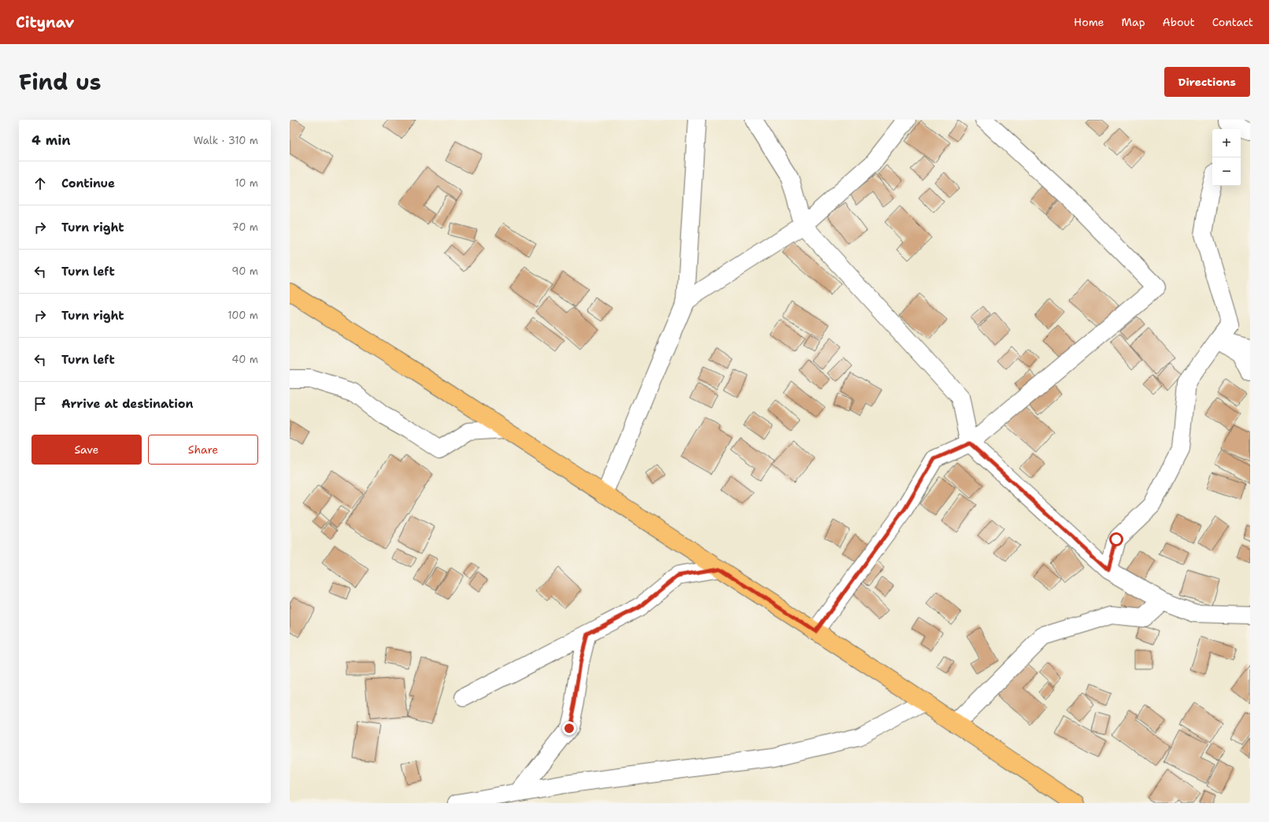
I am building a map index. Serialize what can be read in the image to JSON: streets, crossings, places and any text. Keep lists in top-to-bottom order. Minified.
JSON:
{"page":{"header":"Citynav","nav":["Home","Map","About","Contact"],"title":"Find us","buttons":["Directions",["Save","Share"]],"heading":["4 min","Walk · 310 m"],"map_buttons":["+","−"],"list":[["Continue","10 m"],["Turn right","70 m"],["Turn left","90 m"],["Turn right","100 m"],["Turn left","40 m"],"Arrive at destination"]}}
